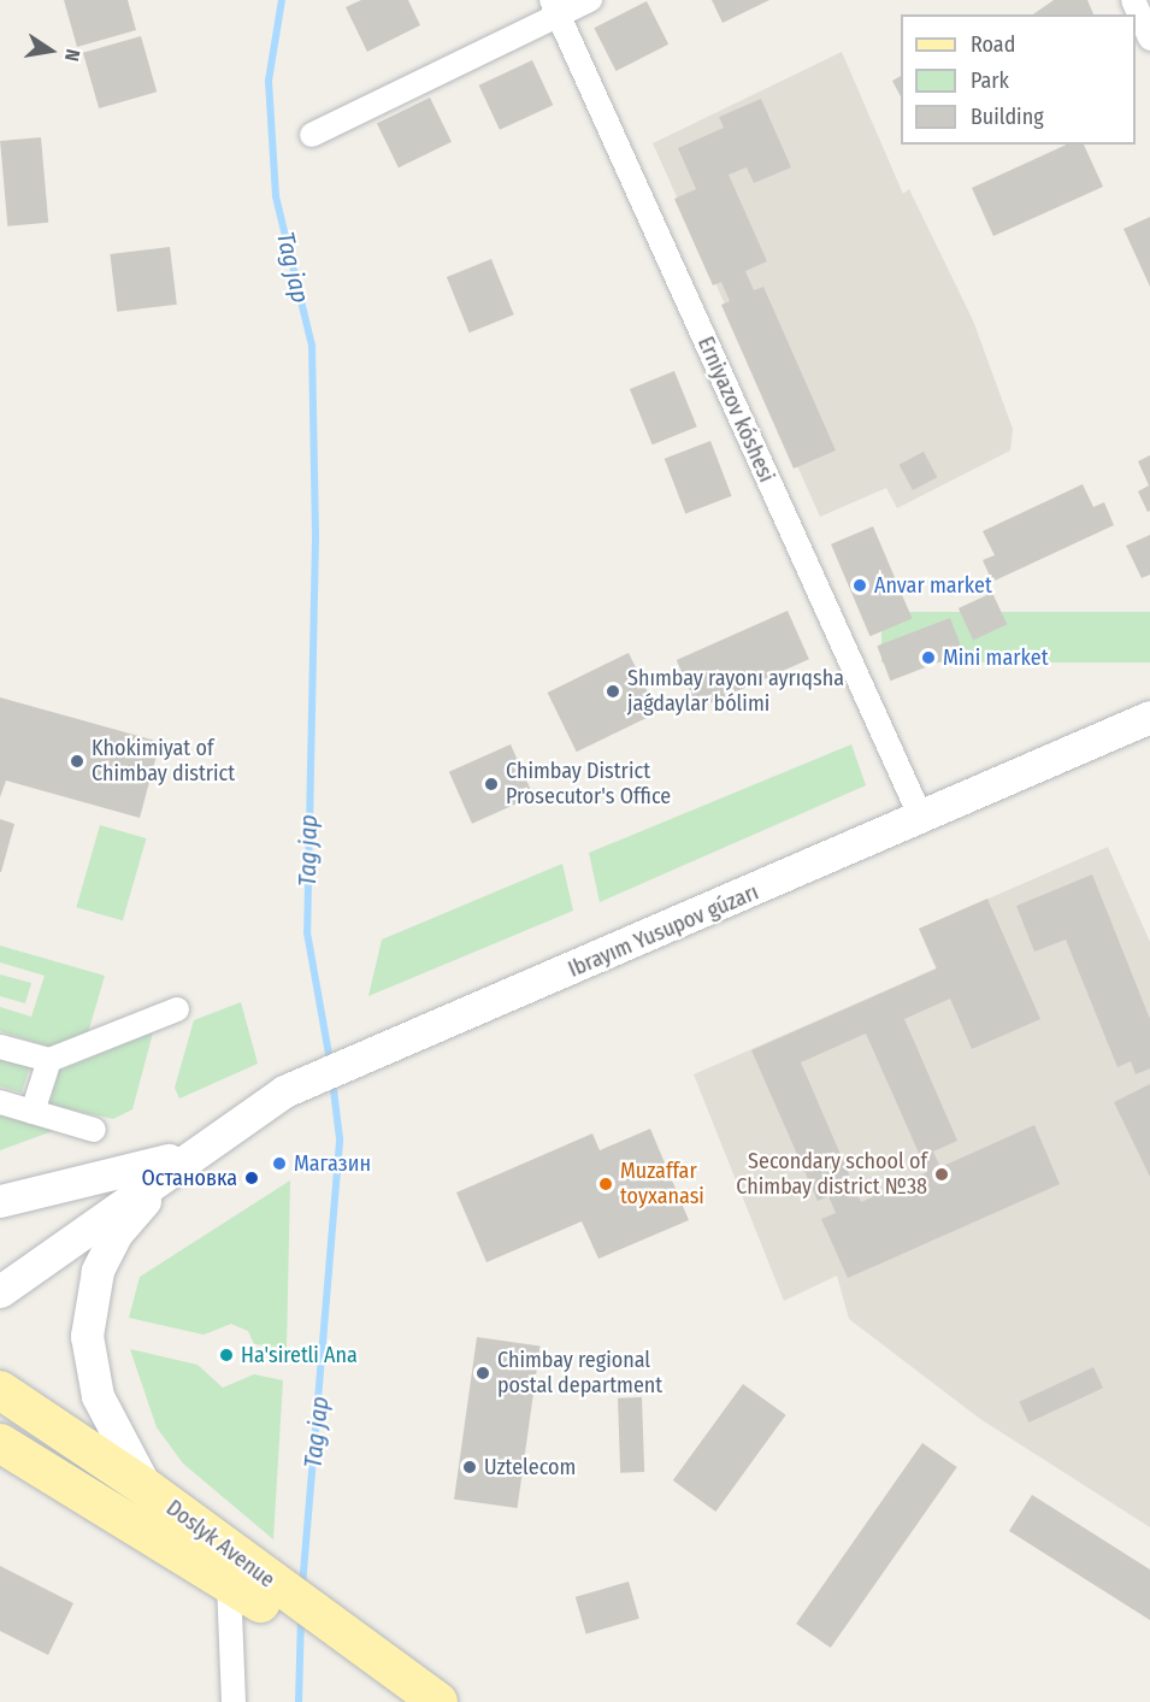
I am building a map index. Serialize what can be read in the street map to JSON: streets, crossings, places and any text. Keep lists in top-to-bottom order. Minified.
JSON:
{"streets":{"main road":["Ibrayım Yusupov gúzarı","Doslyk Avenue"],"street":["Erniyazov kóshesi"]},"crossings":[["Erniyazov kóshesi","Ibrayım Yusupov gúzarı"]],"water":["Tag jap"],"places":["Anvar market","Mini market","Shımbay rayonı ayrıqsha jaǵdaylar bólimi","Khokimiyat of Chimbay district","Chimbay District Prosecutor's Office","Магазин","Secondary school of Chimbay district №38","Остановка","Muzaffar toyxanasi","Ha'siretli Ana","Chimbay regional postal department","Uztelecom"],"legend":["Road","Park","Building"],"north":"right"}
